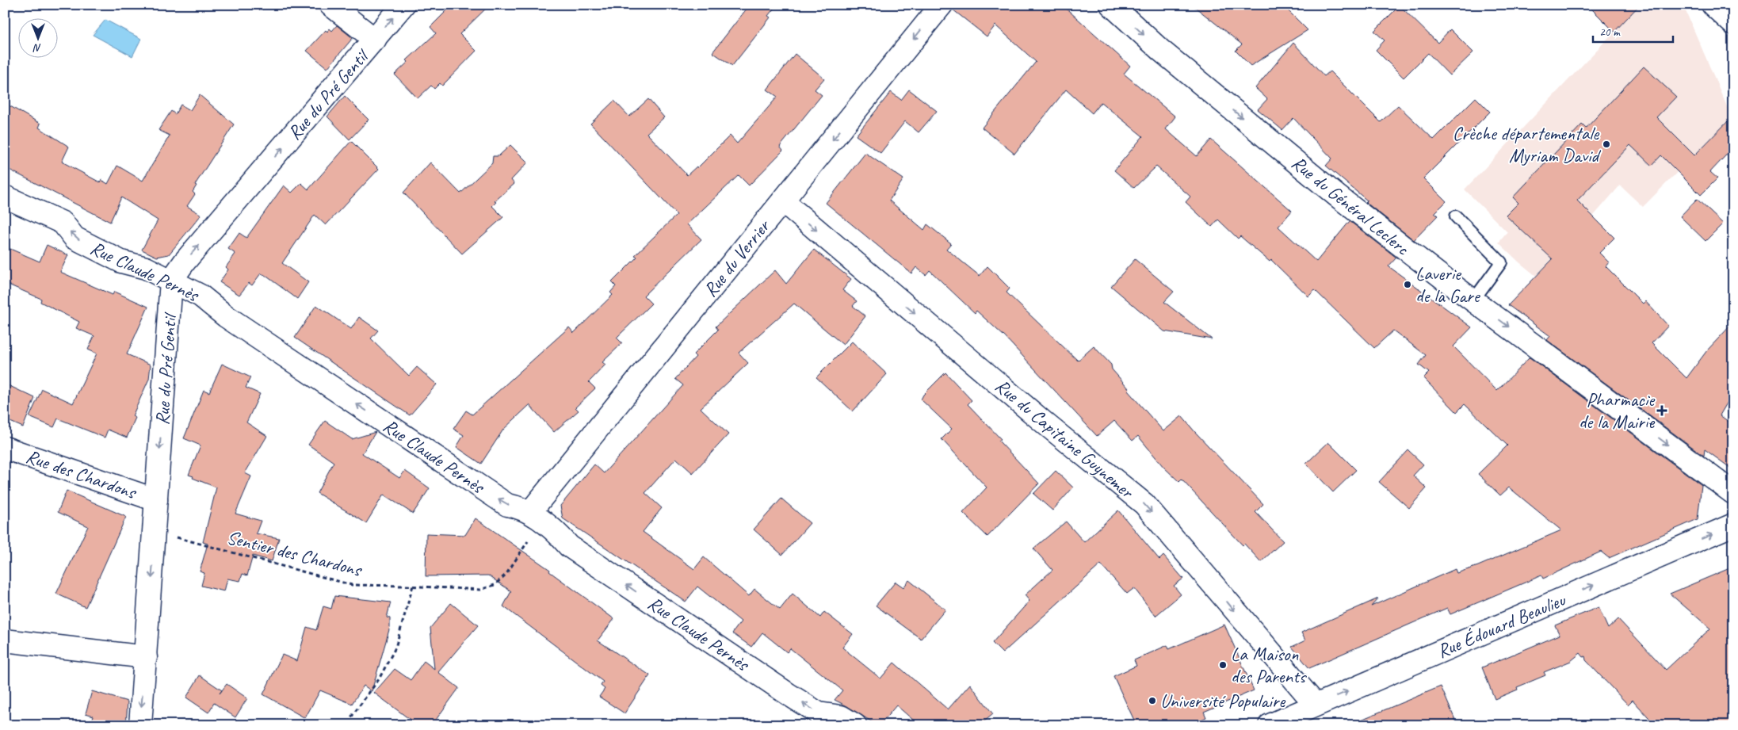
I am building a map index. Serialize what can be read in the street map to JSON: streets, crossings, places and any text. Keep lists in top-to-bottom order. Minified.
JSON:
{"streets":{"street":["Rue du Pré Gentil","Rue du Général Leclerc","Rue du Verrier","Rue Claude Pernès","Rue du Capitaine Guynemer","Rue des Chardons","Rue Édouard Beaulieu"],"path":["Sentier des Chardons"]},"crossings":[["Rue du Pré Gentil","Rue Claude Pernès"],["Rue du Pré Gentil","Rue des Chardons"],["Rue du Verrier","Rue Claude Pernès"],["Rue du Verrier","Rue du Capitaine Guynemer"],["Rue du Capitaine Guynemer","Rue Édouard Beaulieu"]],"one_way":["Rue du Général Leclerc","Rue du Verrier","Rue Claude Pernès","Rue du Capitaine Guynemer","Rue Édouard Beaulieu"],"places":{"other":["Crèche départementale Myriam David","Laverie de la Gare","La Maison des Parents","Université Populaire"],"health":["Pharmacie de la Mairie"]},"scale_bar":"20 m","north":"bottom"}
